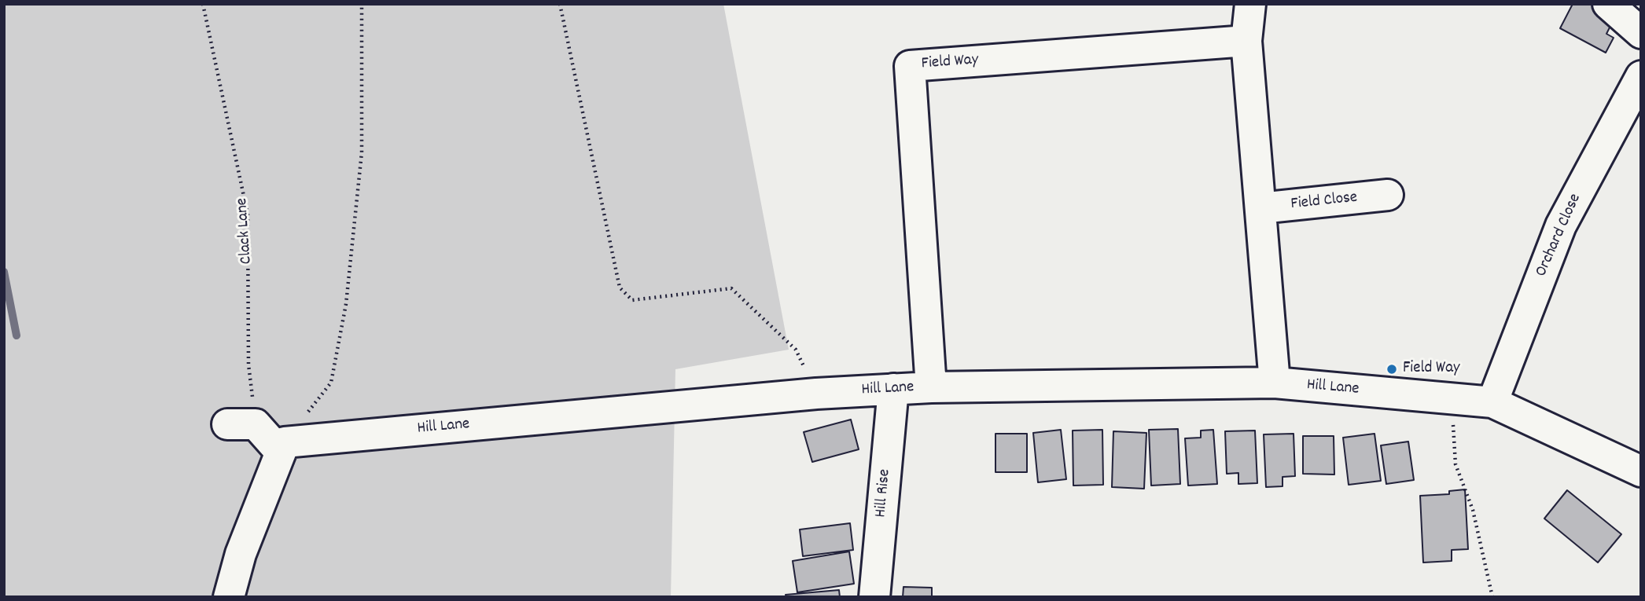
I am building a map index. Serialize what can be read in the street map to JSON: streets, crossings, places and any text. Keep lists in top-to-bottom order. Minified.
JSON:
{"streets":{"street":["Field Way","Field Close","Orchard Close","Hill Lane","Hill Rise"],"path":["Clack Lane"]},"crossings":[["Field Way","Hill Lane"],["Orchard Close","Hill Lane"],["Hill Lane","Hill Rise"]],"places":["Field Way"]}
